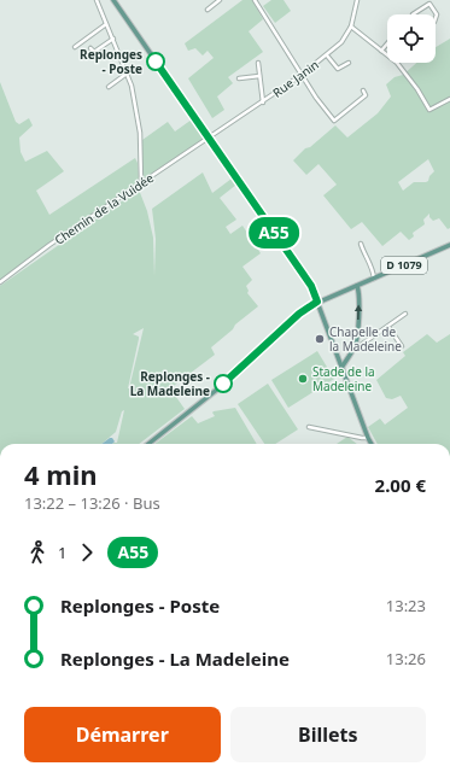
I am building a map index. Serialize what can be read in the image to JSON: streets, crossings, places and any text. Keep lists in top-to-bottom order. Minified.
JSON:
{"streets":{"main road":["D 1079"],"street":["Rue Janin","Chemin de la Vuidée"]},"crossings":[["Rue Janin","Chemin de la Vuidée"]],"places":["Replonges - Poste","Chapelle de la Madeleine","Stade de la Madeleine","Replonges - La Madeleine"],"lines":["bus line A55"],"page":{"on_map":"A55","heading":["4 min","13:22 – 13:26 · Bus","2.00 €"],"legs":["1","A55"],"list":[{"name":"Replonges - Poste","value":"13:23"},{"name":"Replonges - La Madeleine","value":"13:26"}],"buttons":["Démarrer","Billets"]}}
